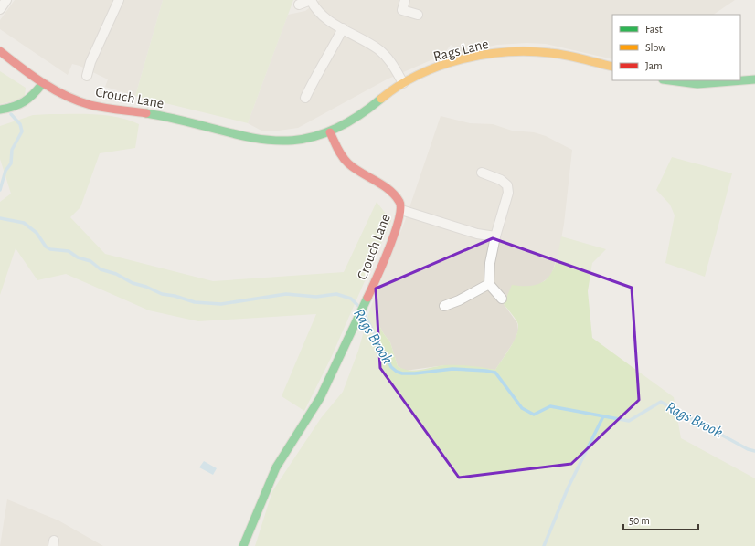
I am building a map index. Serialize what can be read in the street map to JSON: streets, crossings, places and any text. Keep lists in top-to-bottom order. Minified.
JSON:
{"streets":{"street":["Rags Lane","Crouch Lane"]},"crossings":[["Rags Lane","Crouch Lane"]],"water":["Rags Brook"],"legend":["Fast","Slow","Jam"],"scale_bar":"50 m"}
